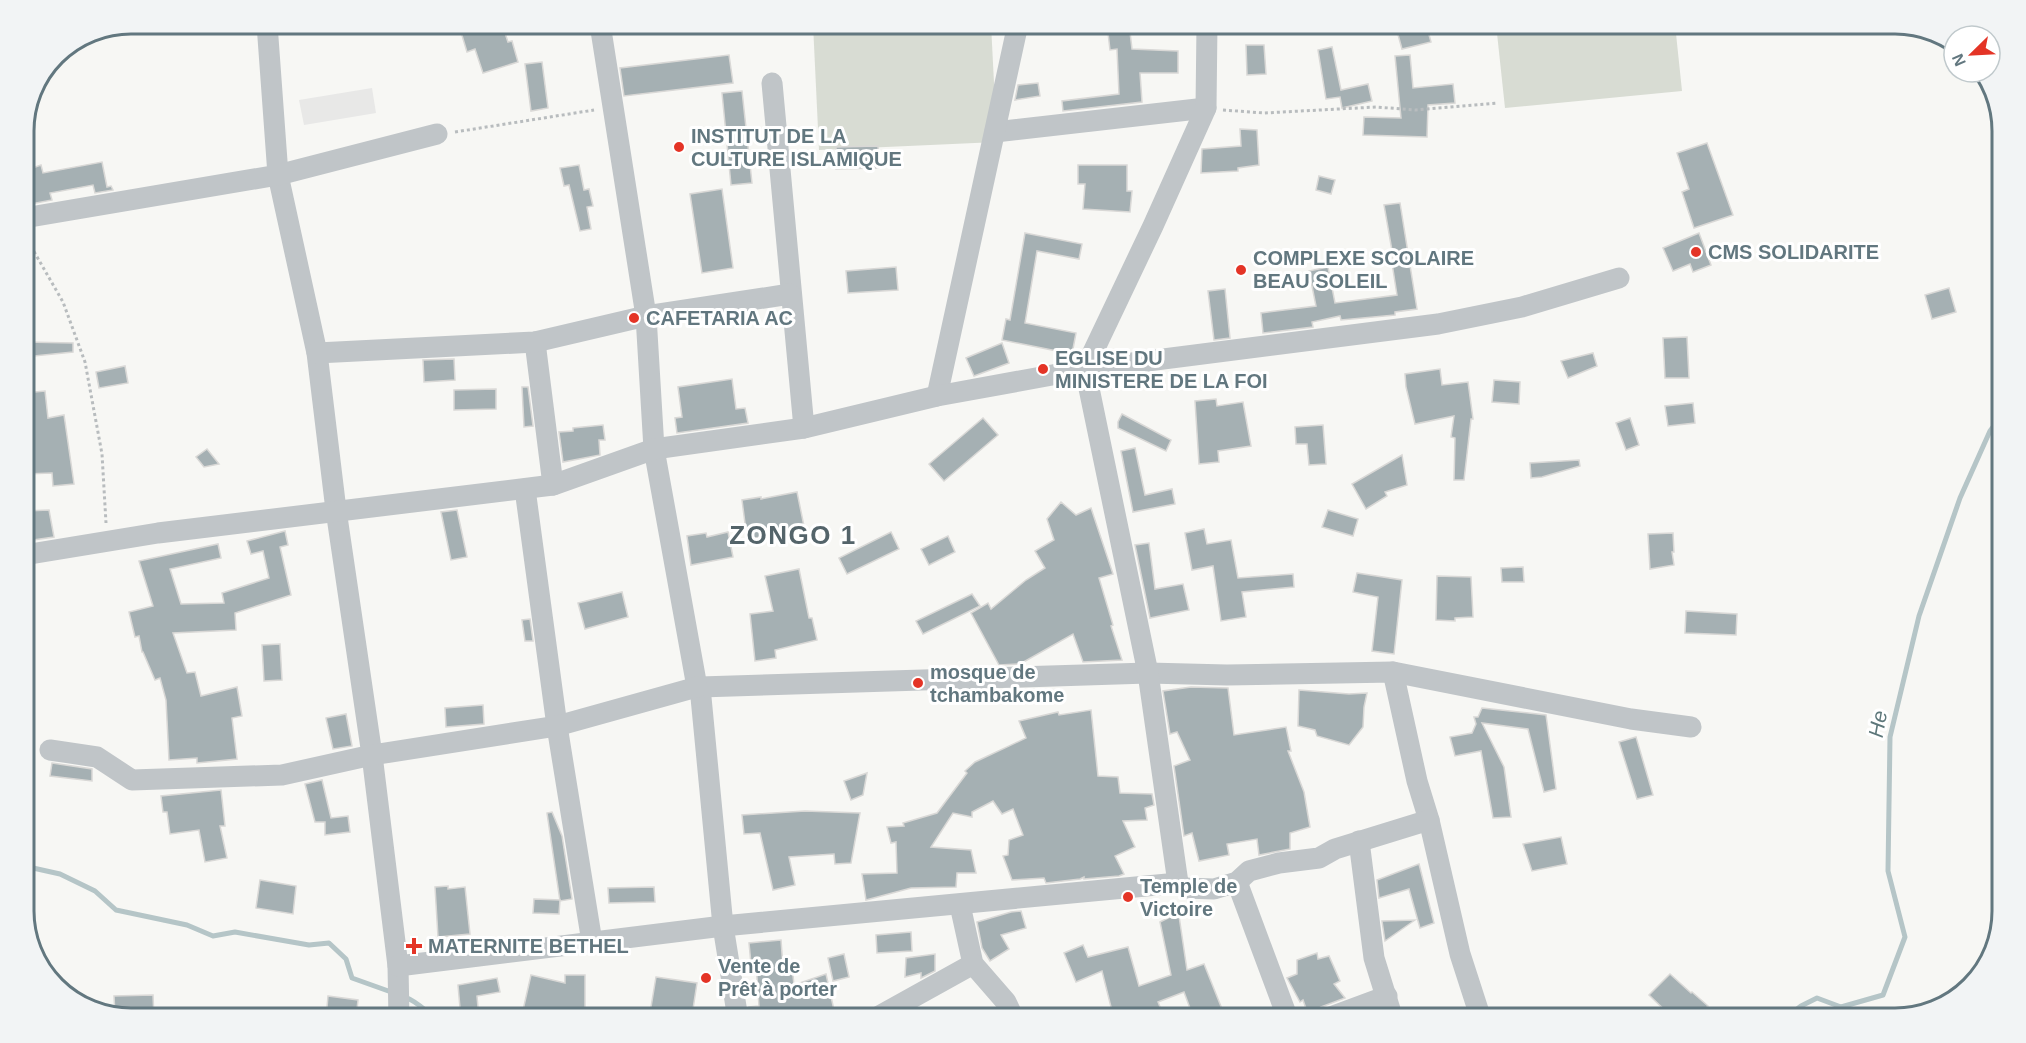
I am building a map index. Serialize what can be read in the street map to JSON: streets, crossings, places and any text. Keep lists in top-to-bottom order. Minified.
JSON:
{"districts":["ZONGO 1"],"water":["He"],"places":{"other":["INSTITUT DE LA CULTURE ISLAMIQUE","CMS SOLIDARITE","COMPLEXE SCOLAIRE BEAU SOLEIL","CAFETARIA AC","EGLISE DU MINISTERE DE LA FOI","mosque de tchambakome","Temple de Victoire","Vente de Prêt à porter"],"health":["MATERNITE BETHEL"]},"north":"bottom left"}
